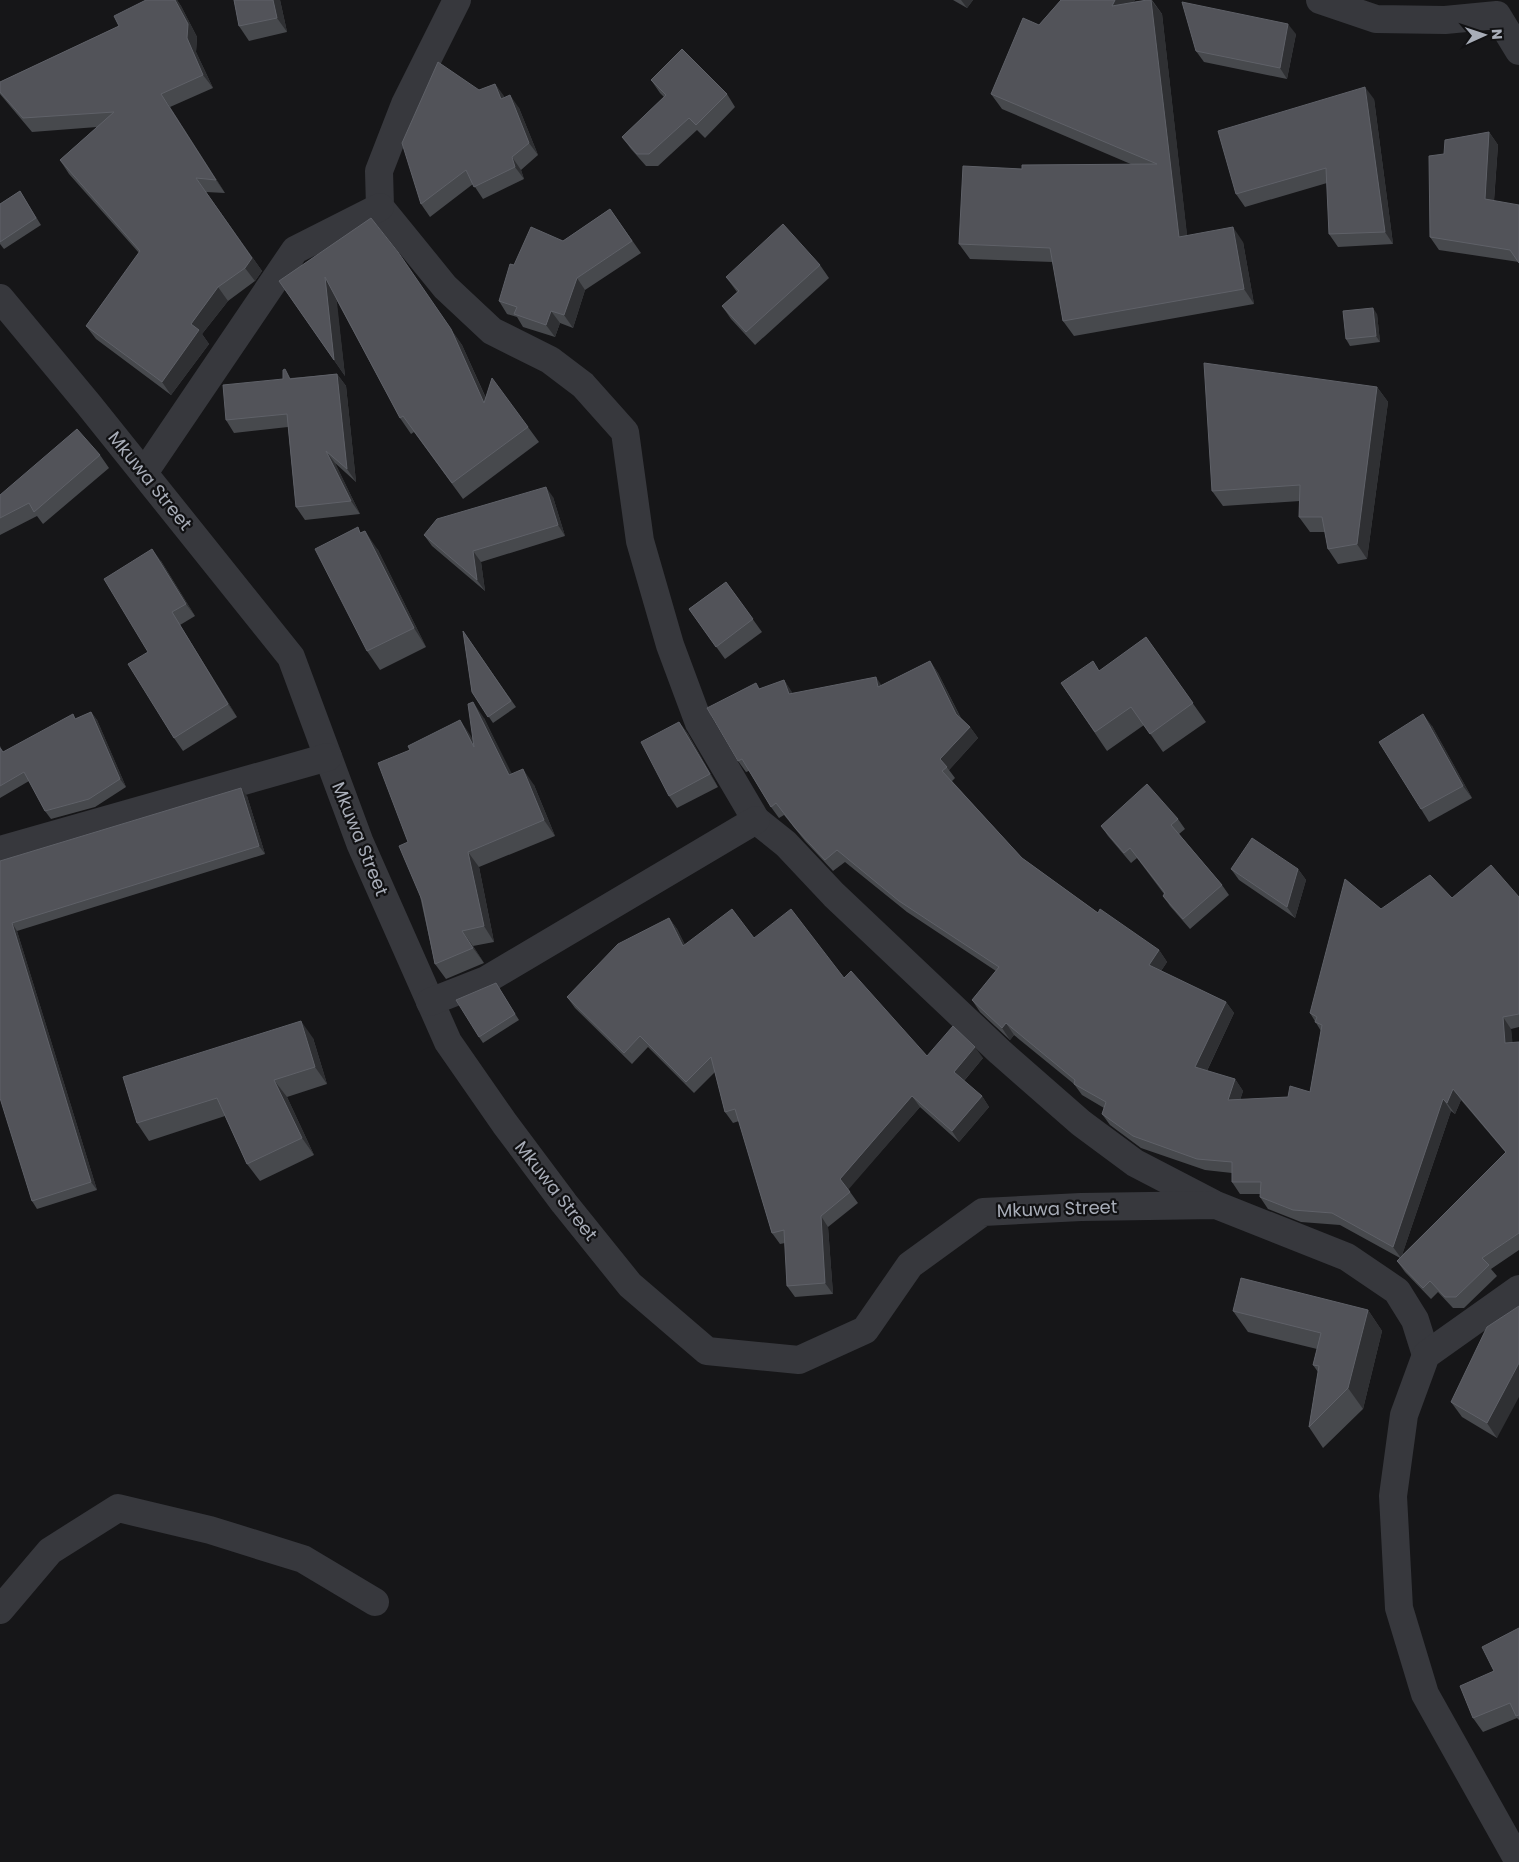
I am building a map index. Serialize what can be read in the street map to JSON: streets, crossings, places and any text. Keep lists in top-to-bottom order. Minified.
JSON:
{"streets":{"street":["Mkuwa Street"]},"north":"right"}
